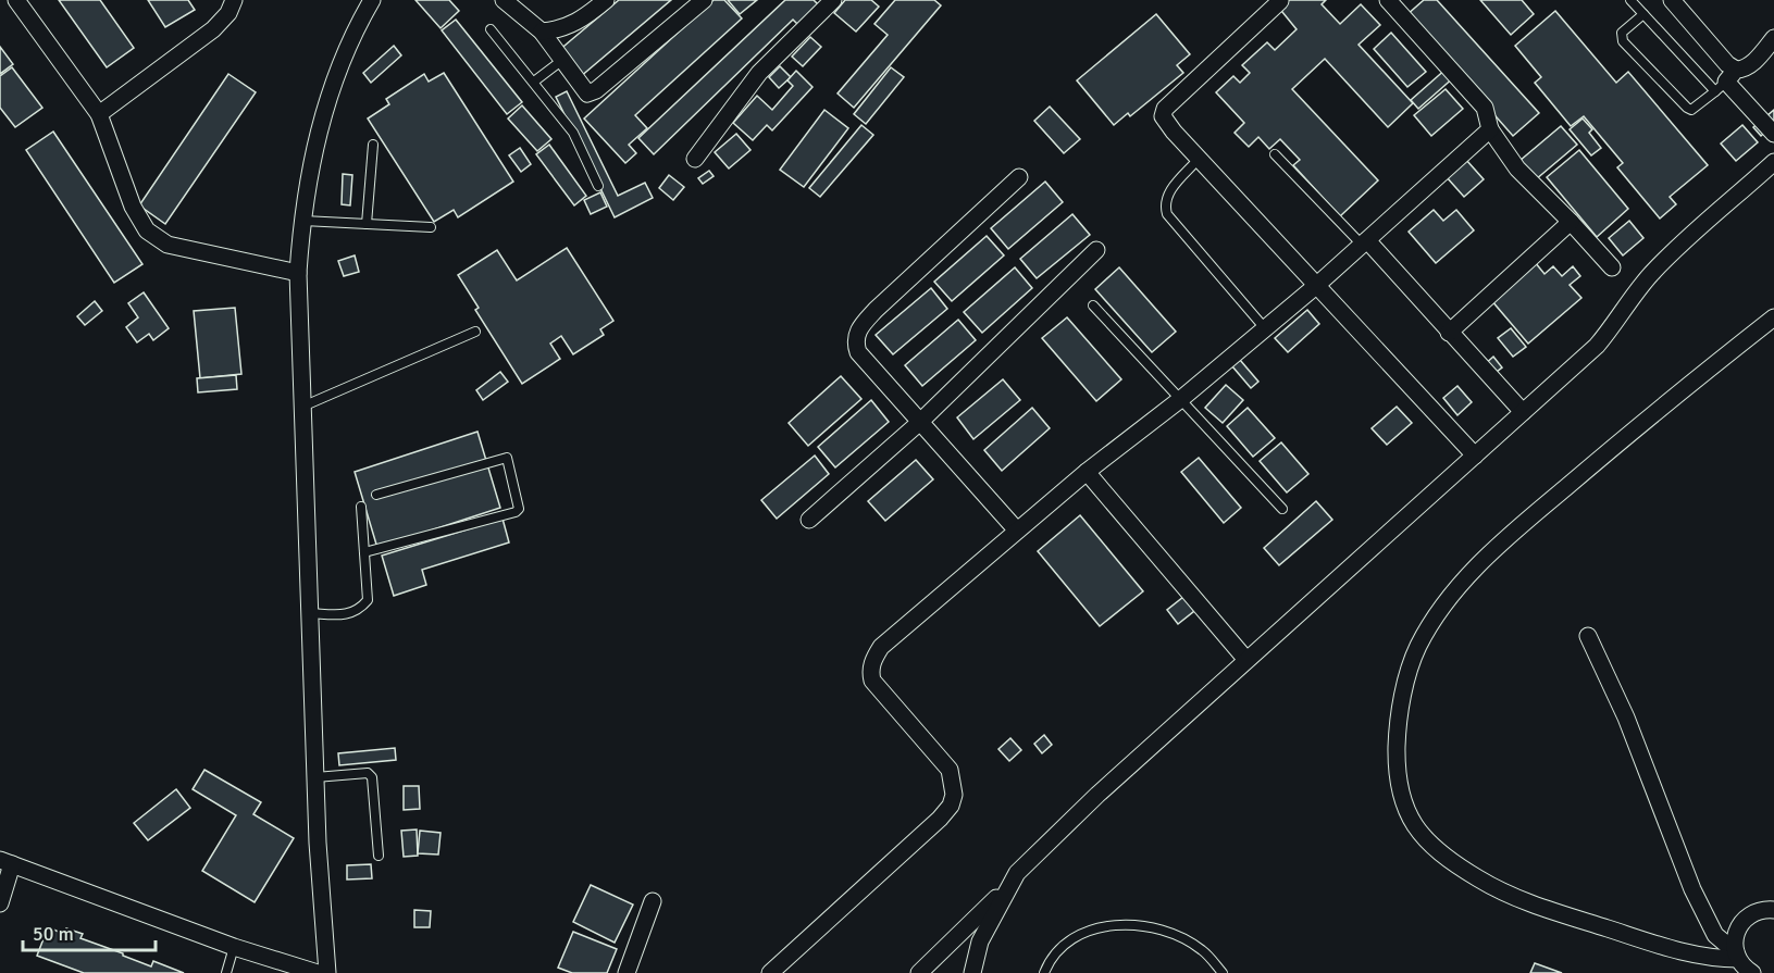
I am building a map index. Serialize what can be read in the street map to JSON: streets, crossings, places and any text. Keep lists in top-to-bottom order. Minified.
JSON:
{"scale_bar":"50 m"}
